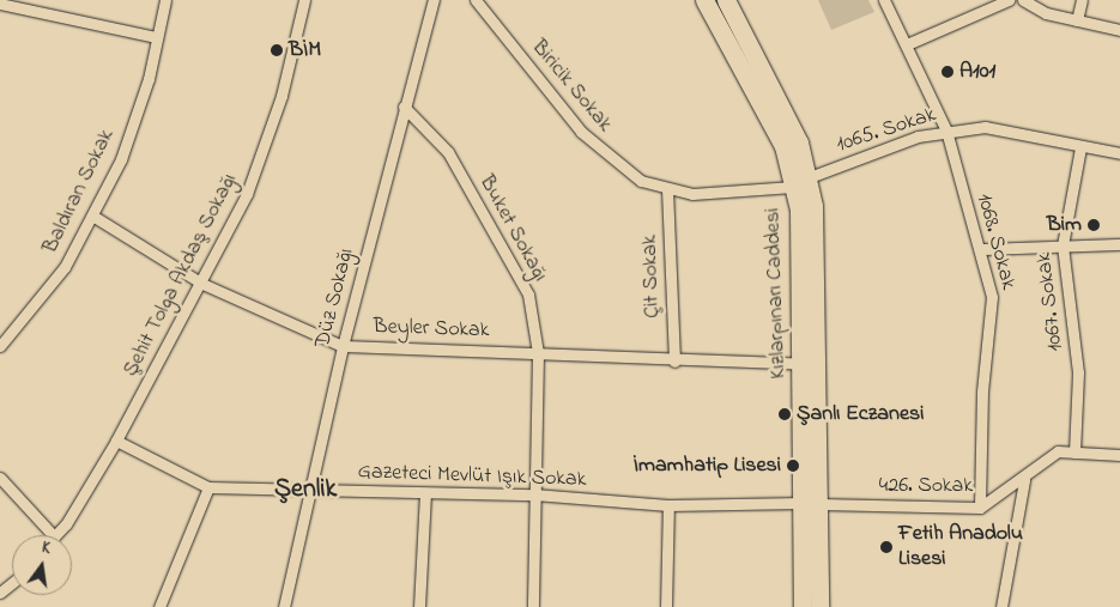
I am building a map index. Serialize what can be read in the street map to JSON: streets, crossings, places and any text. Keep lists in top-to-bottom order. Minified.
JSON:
{"streets":{"main road":["Kızlarpınarı Caddesi"],"street":["Biricik Sokak","1065. Sokak","Baldıran Sokak","Buket Sokağı","1068. Sokak","Şehit Tolga Akdaş Sokağı","Çit Sokak","Düz Sokağı","1067. Sokak","Beyler Sokak","Gazeteci Mevlüt Işık Sokak","426. Sokak"]},"crossings":[["Biricik Sokak","1065. Sokak"],["Biricik Sokak","Çit Sokak"],["Biricik Sokak","Kızlarpınarı Caddesi"],["1065. Sokak","1068. Sokak"],["1065. Sokak","Kızlarpınarı Caddesi"],["1065. Sokak","1067. Sokak"],["Baldıran Sokak","Beyler Sokak"],["Buket Sokağı","Düz Sokağı"],["Buket Sokağı","Beyler Sokak"],["Buket Sokağı","Gazeteci Mevlüt Işık Sokak"],["1068. Sokak","426. Sokak"],["Şehit Tolga Akdaş Sokağı","Beyler Sokak"],["Şehit Tolga Akdaş Sokağı","Gazeteci Mevlüt Işık Sokak"],["Çit Sokak","Beyler Sokak"],["Kızlarpınarı Caddesi","Beyler Sokak"],["Kızlarpınarı Caddesi","Gazeteci Mevlüt Işık Sokak"],["Kızlarpınarı Caddesi","426. Sokak"],["Düz Sokağı","Beyler Sokak"],["Düz Sokağı","Gazeteci Mevlüt Işık Sokak"],["1067. Sokak","426. Sokak"]],"districts":["Şenlik"],"places":["BİM","A101","Bim","Şanlı Eczanesi","İmamhatip Lisesi","Fetih Anadolu Lisesi"],"north":"top"}
